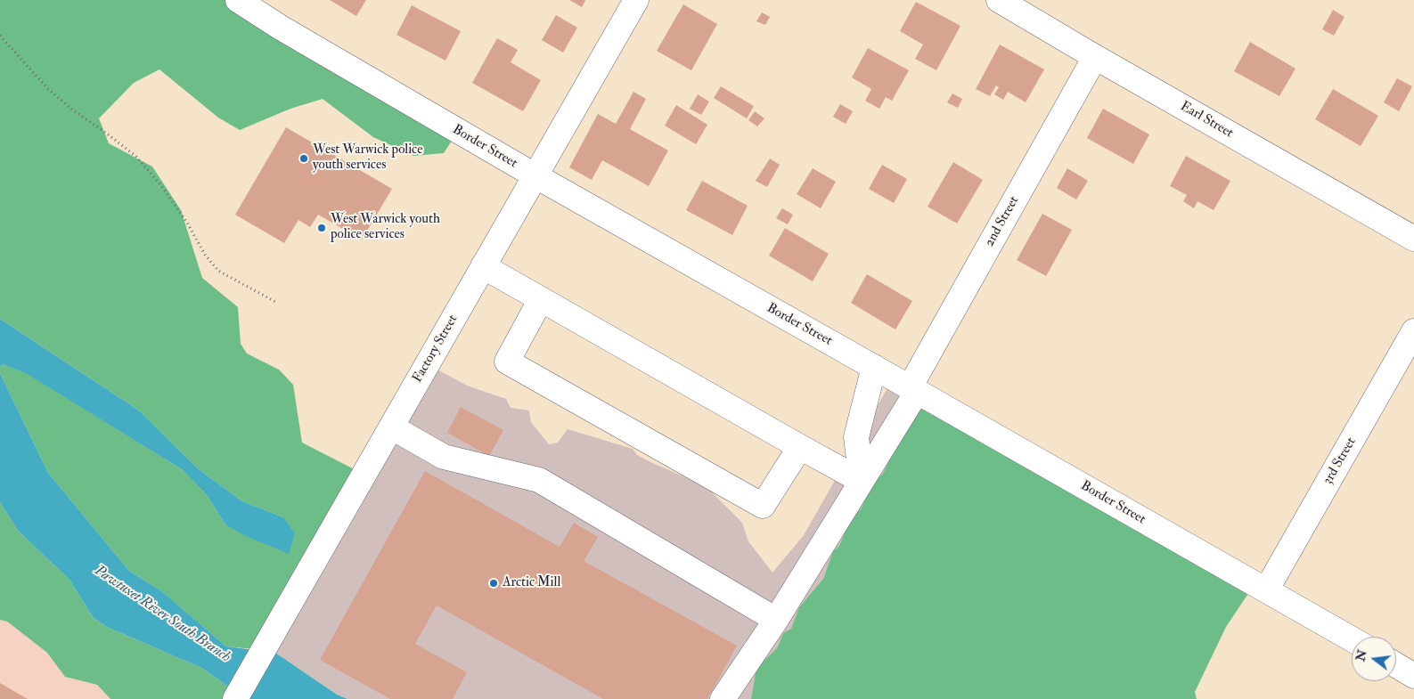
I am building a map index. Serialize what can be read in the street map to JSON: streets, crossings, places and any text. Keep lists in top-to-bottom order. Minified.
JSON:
{"streets":{"street":["Earl Street","Border Street","2nd Street","Factory Street","3rd Street"]},"crossings":[["Earl Street","2nd Street"],["Border Street","2nd Street"],["Border Street","Factory Street"],["Border Street","3rd Street"]],"water":["Pawtuxet River South Branch"],"places":["West Warwick police youth services","West Warwick youth police services","Arctic Mill"],"north":"left"}
